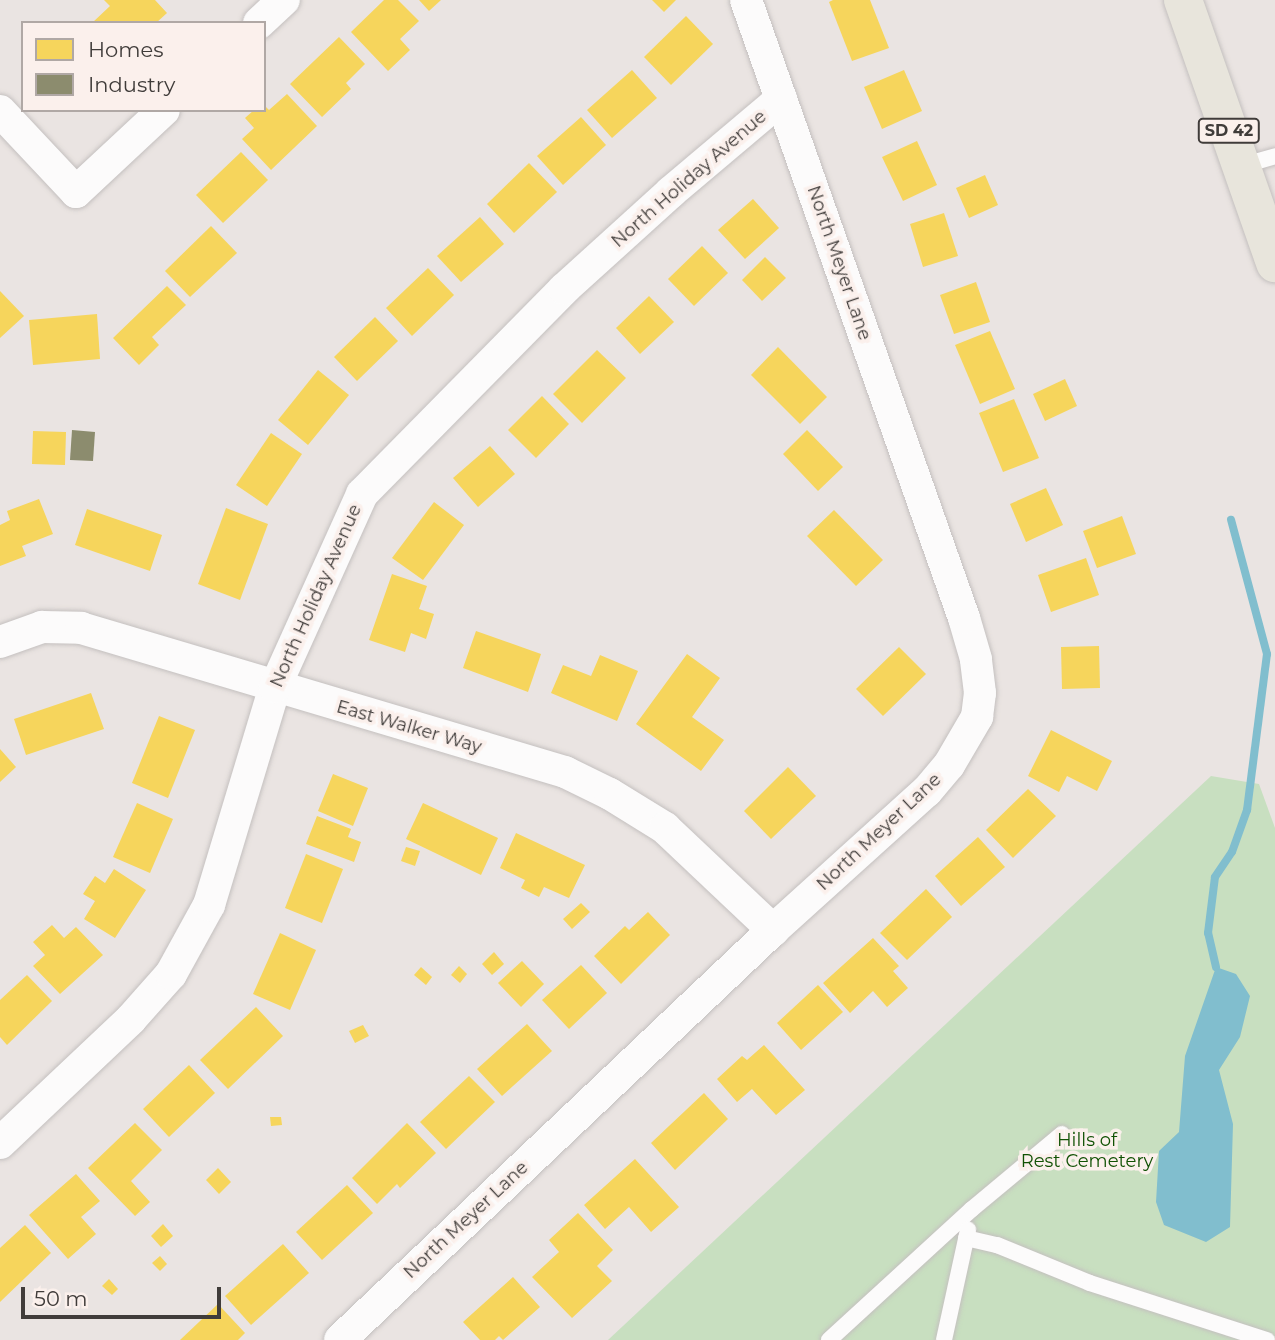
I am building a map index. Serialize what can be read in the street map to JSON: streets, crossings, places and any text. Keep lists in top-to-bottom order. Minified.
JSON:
{"streets":{"main road":["SD 42"],"street":["North Holiday Avenue","North Meyer Lane","East Walker Way"]},"crossings":[["North Holiday Avenue","North Meyer Lane"],["North Holiday Avenue","East Walker Way"],["North Meyer Lane","East Walker Way"]],"parks":["Hills of Rest Cemetery"],"legend":["Homes","Industry"],"scale_bar":"50 m"}
